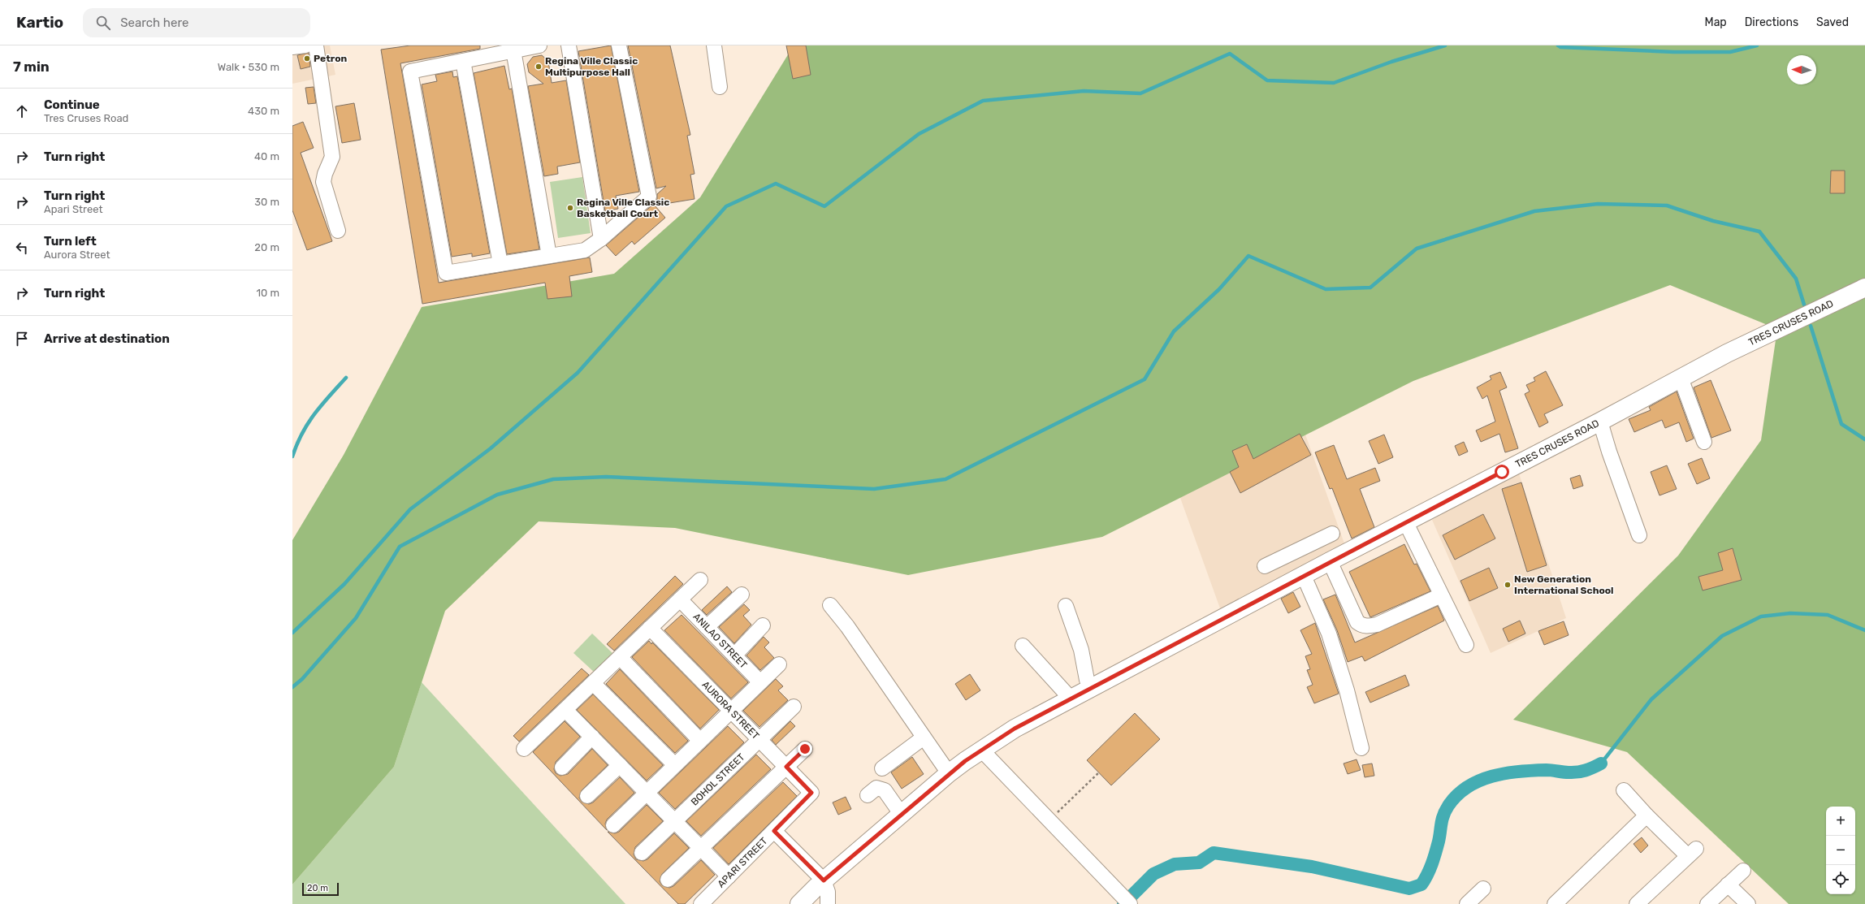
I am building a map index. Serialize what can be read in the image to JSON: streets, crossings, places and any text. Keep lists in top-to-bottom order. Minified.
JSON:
{"streets":{"main road":["TRES CRUSES ROAD"],"street":["ANILAO STREET","AURORA STREET","BOHOL STREET","APARI STREET"]},"crossings":[["AURORA STREET","BOHOL STREET"],["AURORA STREET","APARI STREET"]],"places":["Petron","Regina Ville Classic Multipurpose Hall","Regina Ville Classic Basketball Court","New Generation International School"],"scale_bar":"20 m","north":"left","page":{"header":"Kartio","search":"Search here","nav":["Map","Directions","Saved"],"heading":["7 min","Walk · 530 m"],"list":[["Continue","Tres Cruses Road","430 m"],["Turn right","40 m"],["Turn right","Apari Street","30 m"],["Turn left","Aurora Street","20 m"],["Turn right","10 m"],"Arrive at destination"],"map_buttons":["+","−"],"scale":"20 m"}}
